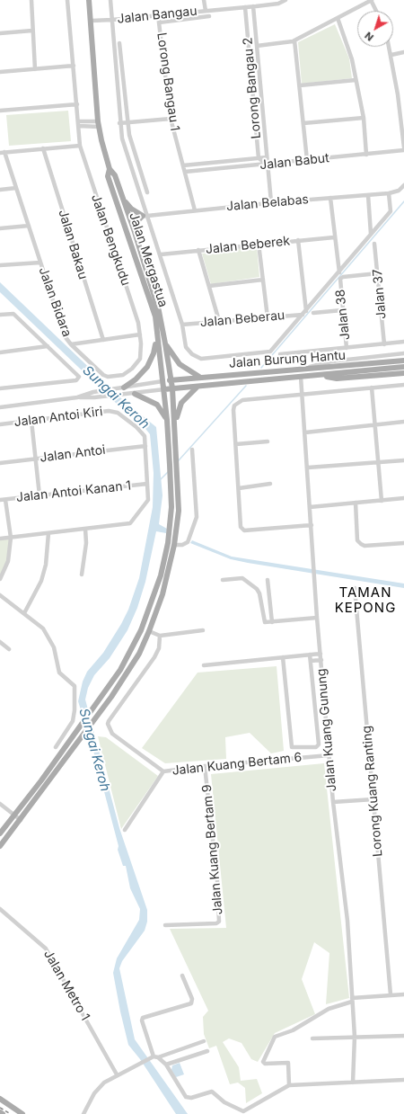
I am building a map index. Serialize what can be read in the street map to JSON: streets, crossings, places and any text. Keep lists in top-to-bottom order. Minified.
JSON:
{"streets":{"main road":["Jalan Mergastua","Jalan Burung Hantu"],"street":["Jalan Bangau","Lorong Bangau 1","Lorong Bangau 2","Jalan Babut","Jalan Belabas","Jalan Bengkudu","Jalan Bakau","Jalan Beberek","Jalan 37","Jalan Bidara","Jalan 38","Jalan Beberau","Jalan Antoi Kiri","Jalan Antoi","Jalan Antoi Kanan 1","Jalan Kuang Gunung","Jalan Kuang Bertam 6","Lorong Kuang Ranting","Jalan Kuang Bertam 9","Jalan Metro 1"]},"crossings":[["Jalan Bangau","Lorong Bangau 1"],["Jalan Bangau","Lorong Bangau 2"],["Jalan Bangau","Jalan Mergastua"],["Lorong Bangau 1","Jalan Babut"],["Lorong Bangau 1","Jalan Belabas"],["Lorong Bangau 2","Jalan Babut"],["Lorong Bangau 2","Jalan Belabas"],["Jalan Belabas","Jalan Mergastua"],["Jalan Bengkudu","Jalan Bidara"],["Jalan Mergastua","Jalan Burung Hantu"],["Jalan 37","Jalan 38"],["Jalan Burung Hantu","Jalan Kuang Gunung"],["Jalan Antoi Kiri","Jalan Antoi"],["Jalan Kuang Gunung","Jalan Kuang Bertam 6"],["Jalan Kuang Bertam 6","Jalan Kuang Bertam 9"]],"districts":["TAMAN KEPONG"],"water":["Sungai Keroh"],"north":"bottom left"}
